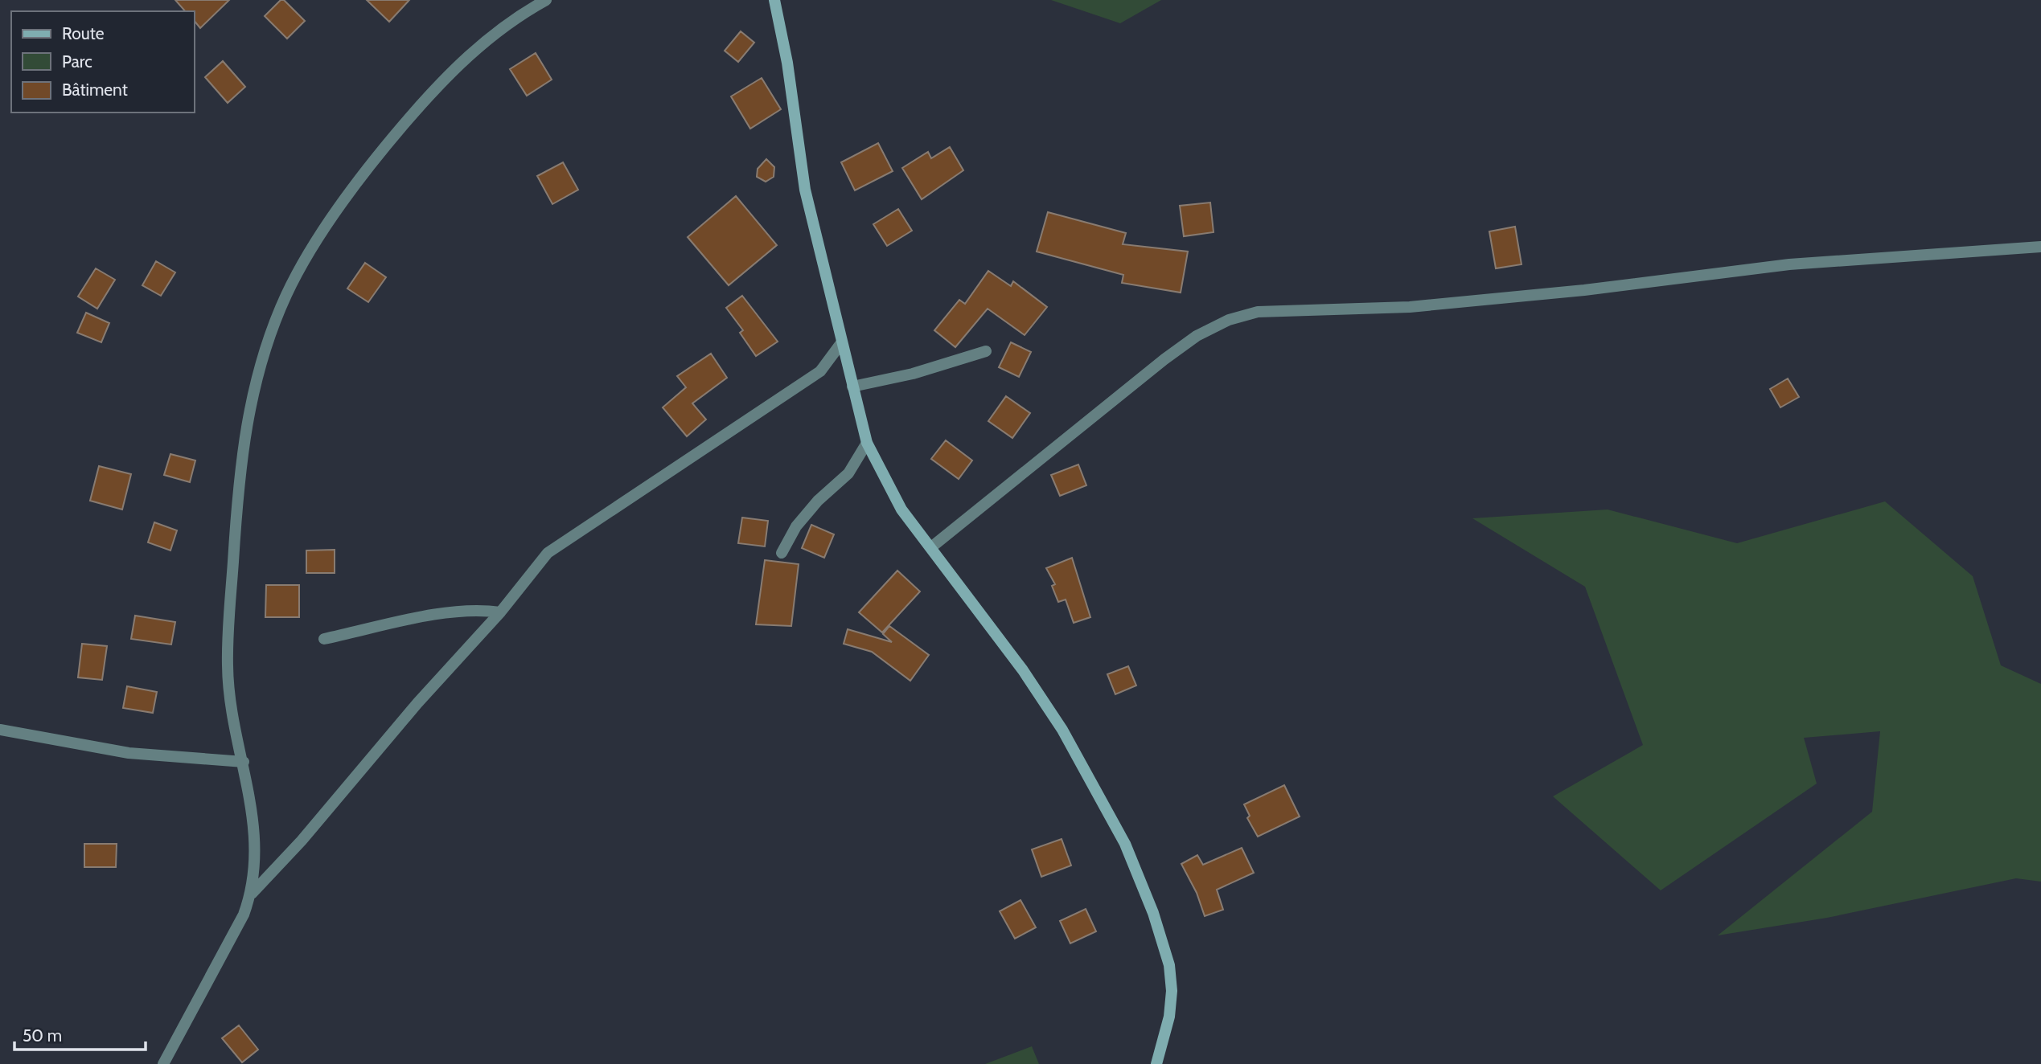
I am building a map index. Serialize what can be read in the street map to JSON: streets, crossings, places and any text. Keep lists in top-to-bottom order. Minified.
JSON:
{"legend":["Route","Parc","Bâtiment"],"scale_bar":"50 m"}
